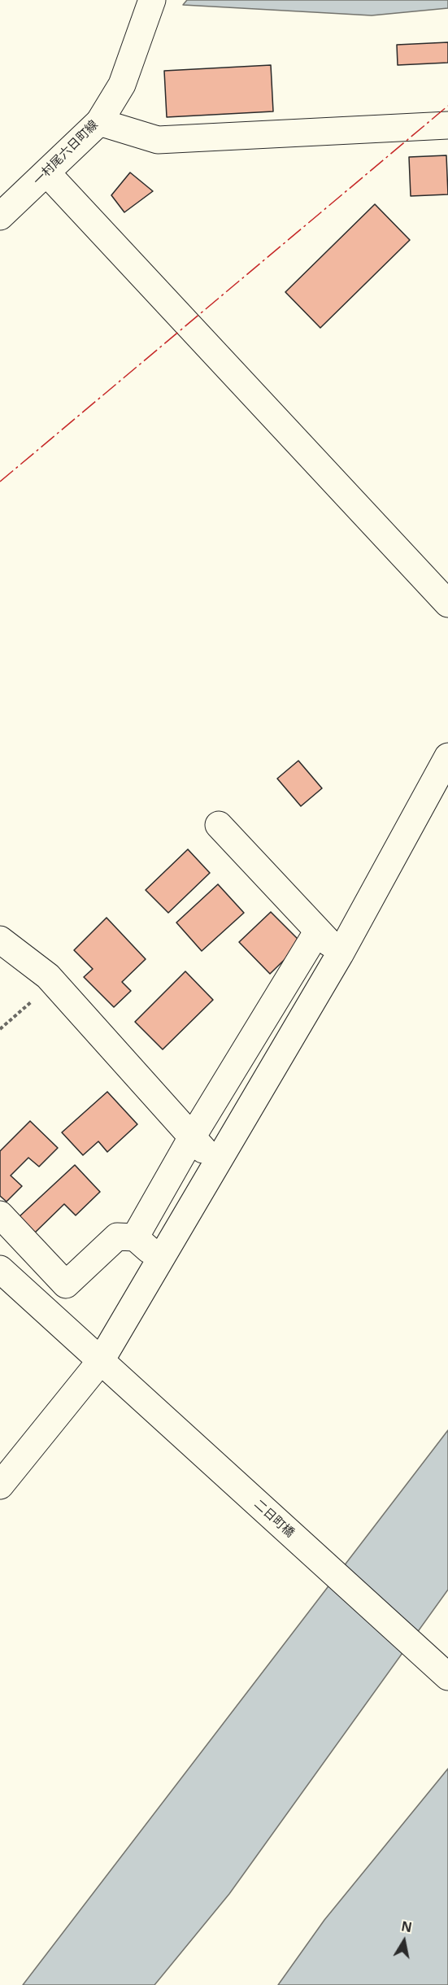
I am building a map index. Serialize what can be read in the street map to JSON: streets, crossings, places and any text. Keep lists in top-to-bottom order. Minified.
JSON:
{"streets":{"street":["一村尾六日町線","二日町橋"]},"north":"top"}
